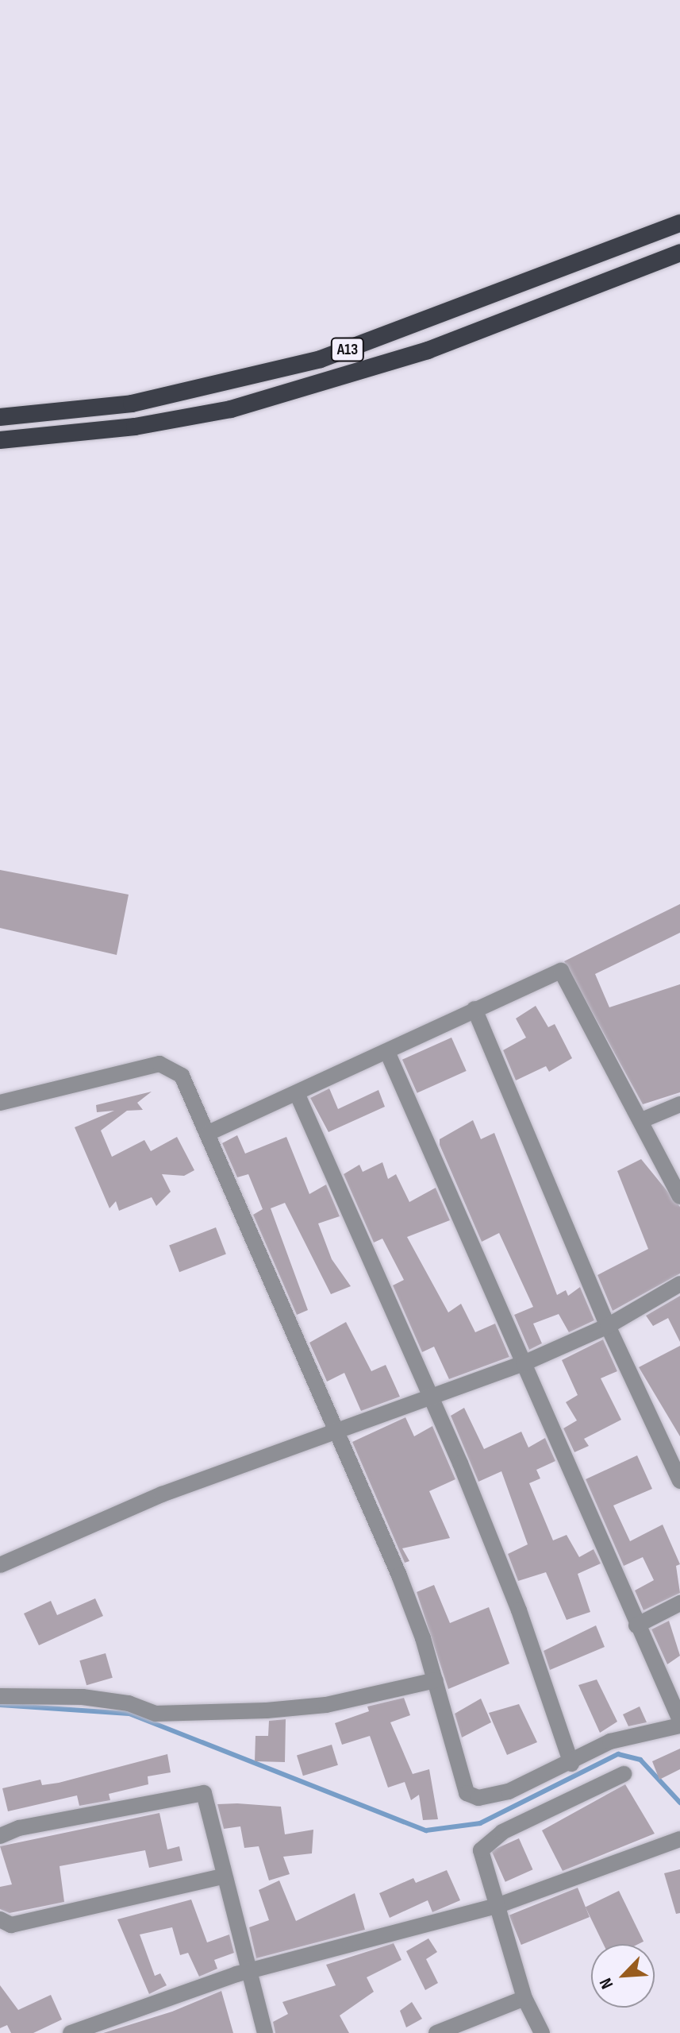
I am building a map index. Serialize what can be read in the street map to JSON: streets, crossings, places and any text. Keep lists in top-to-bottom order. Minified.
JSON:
{"streets":{"highway":["A13"]},"north":"bottom left"}
